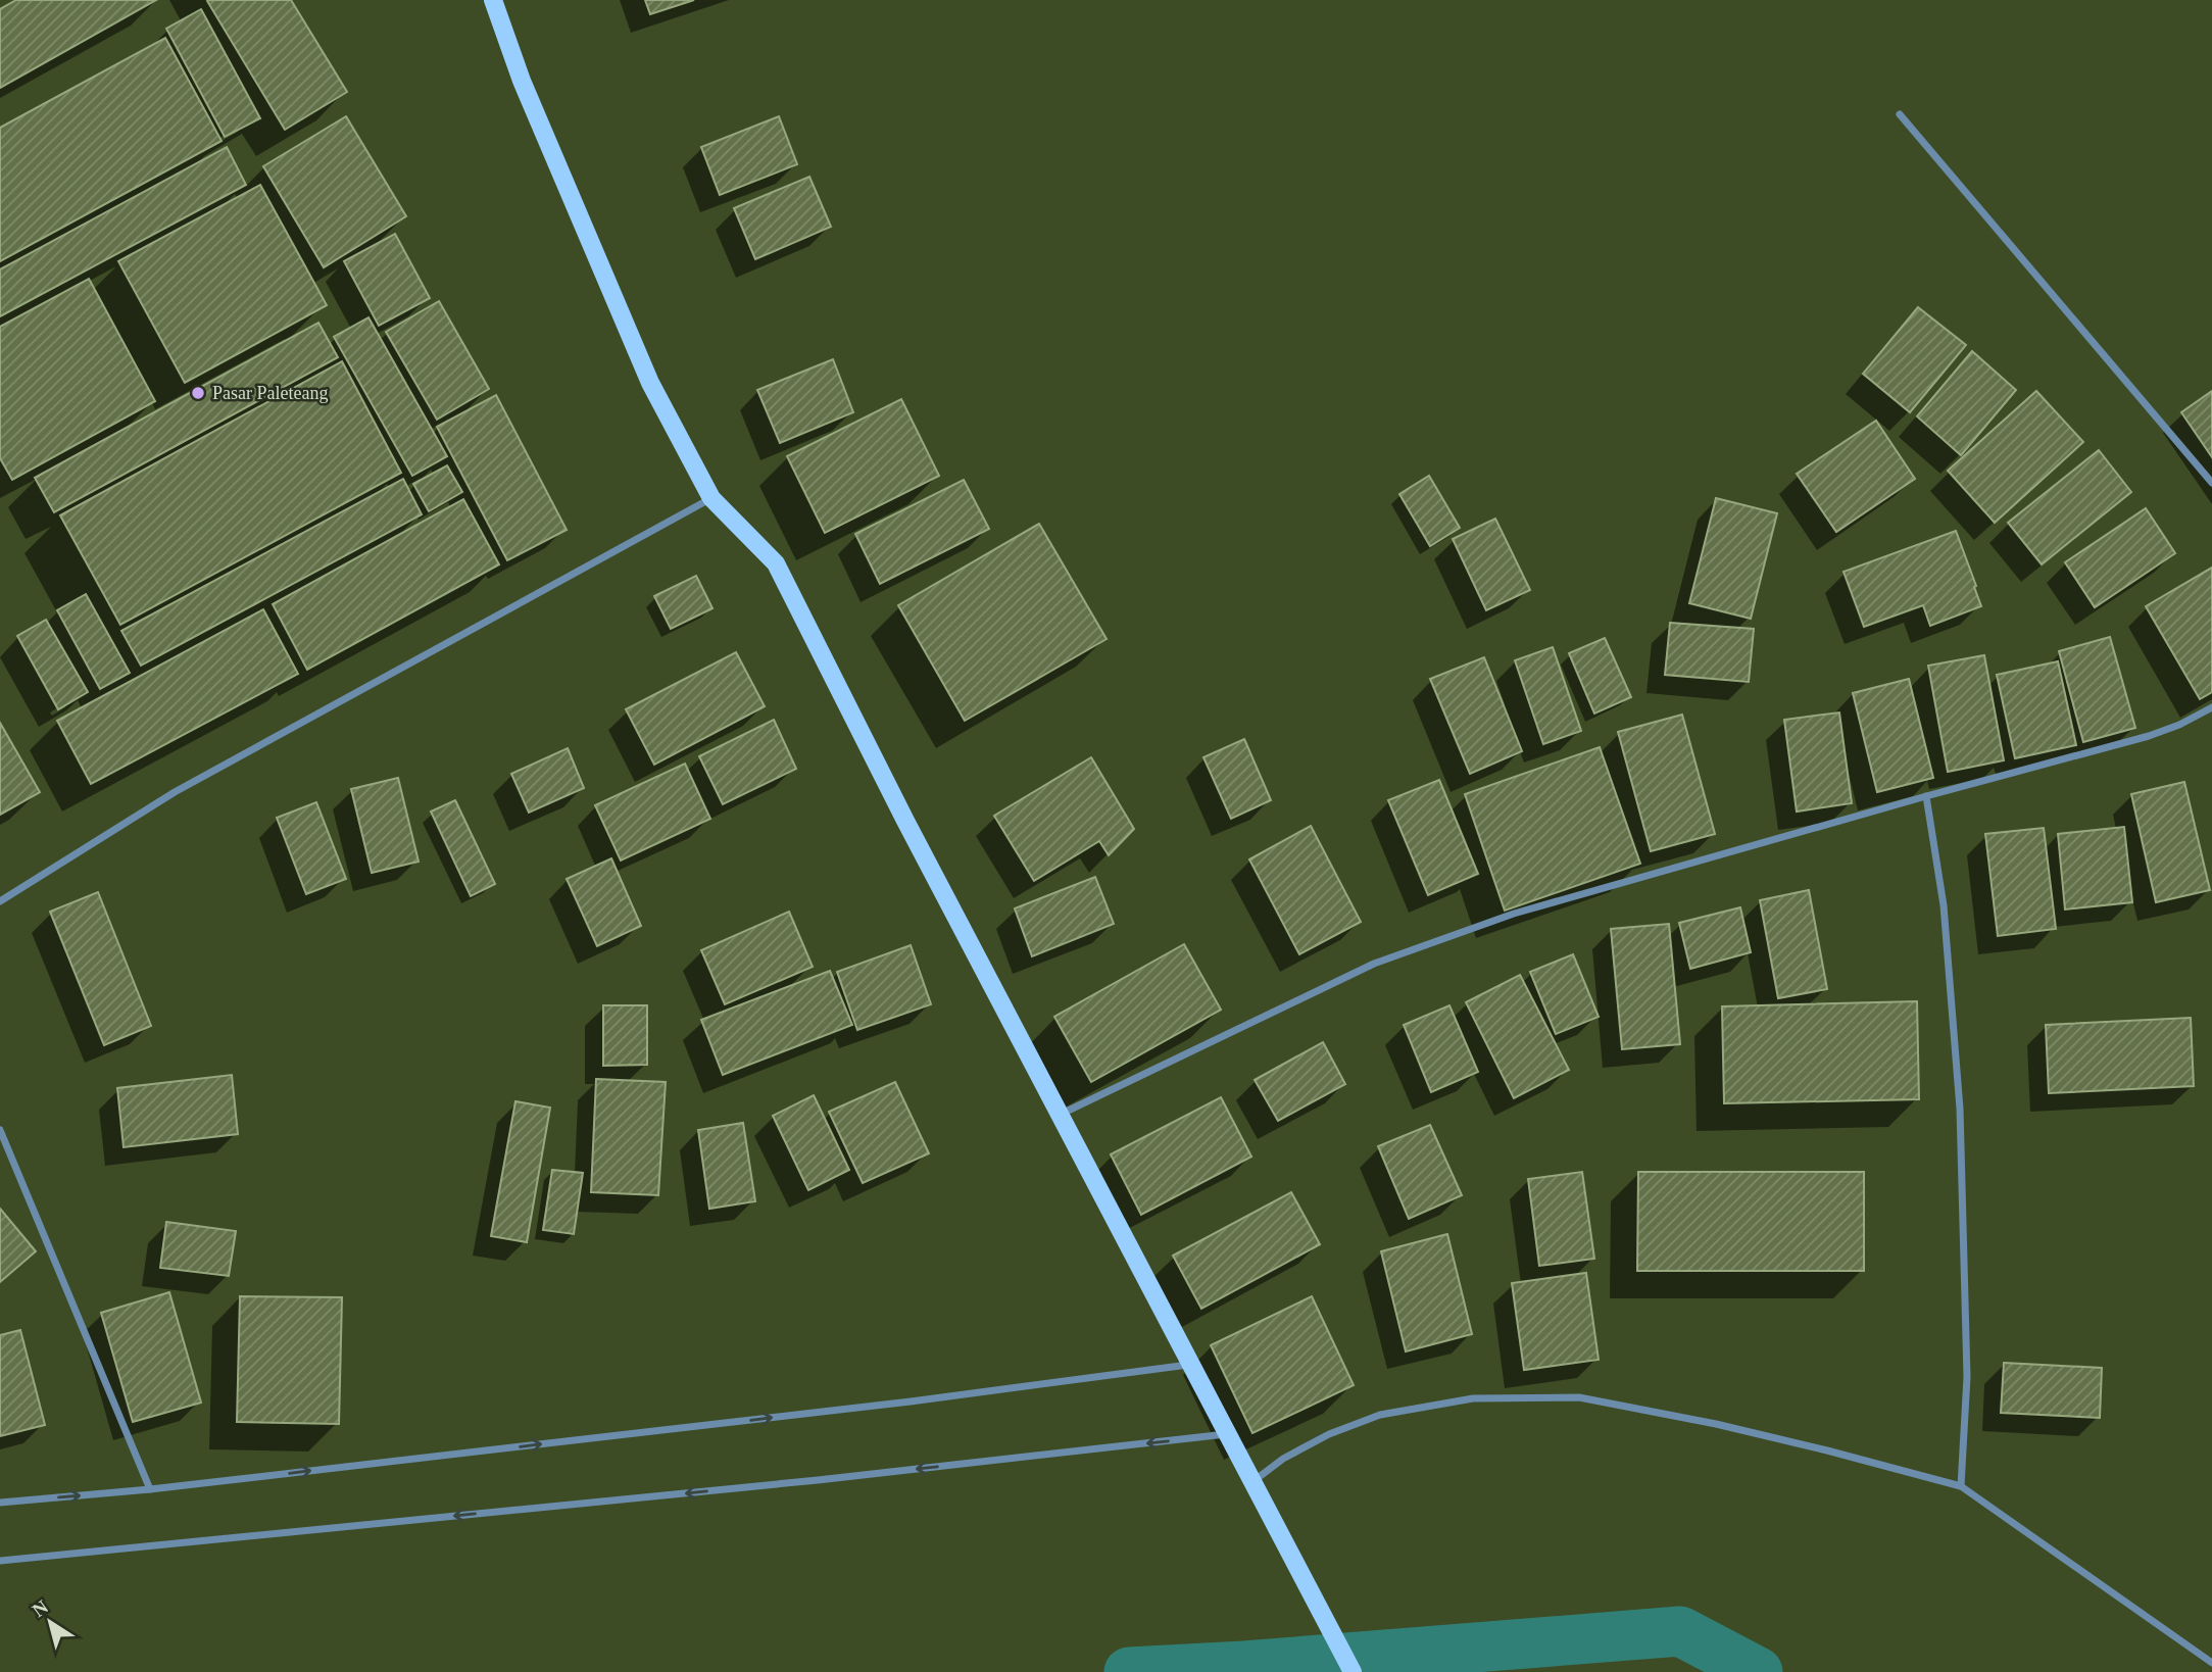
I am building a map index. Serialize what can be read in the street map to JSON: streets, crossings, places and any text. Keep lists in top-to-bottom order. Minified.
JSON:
{"places":["Pasar Paleteang"],"north":"top left"}
